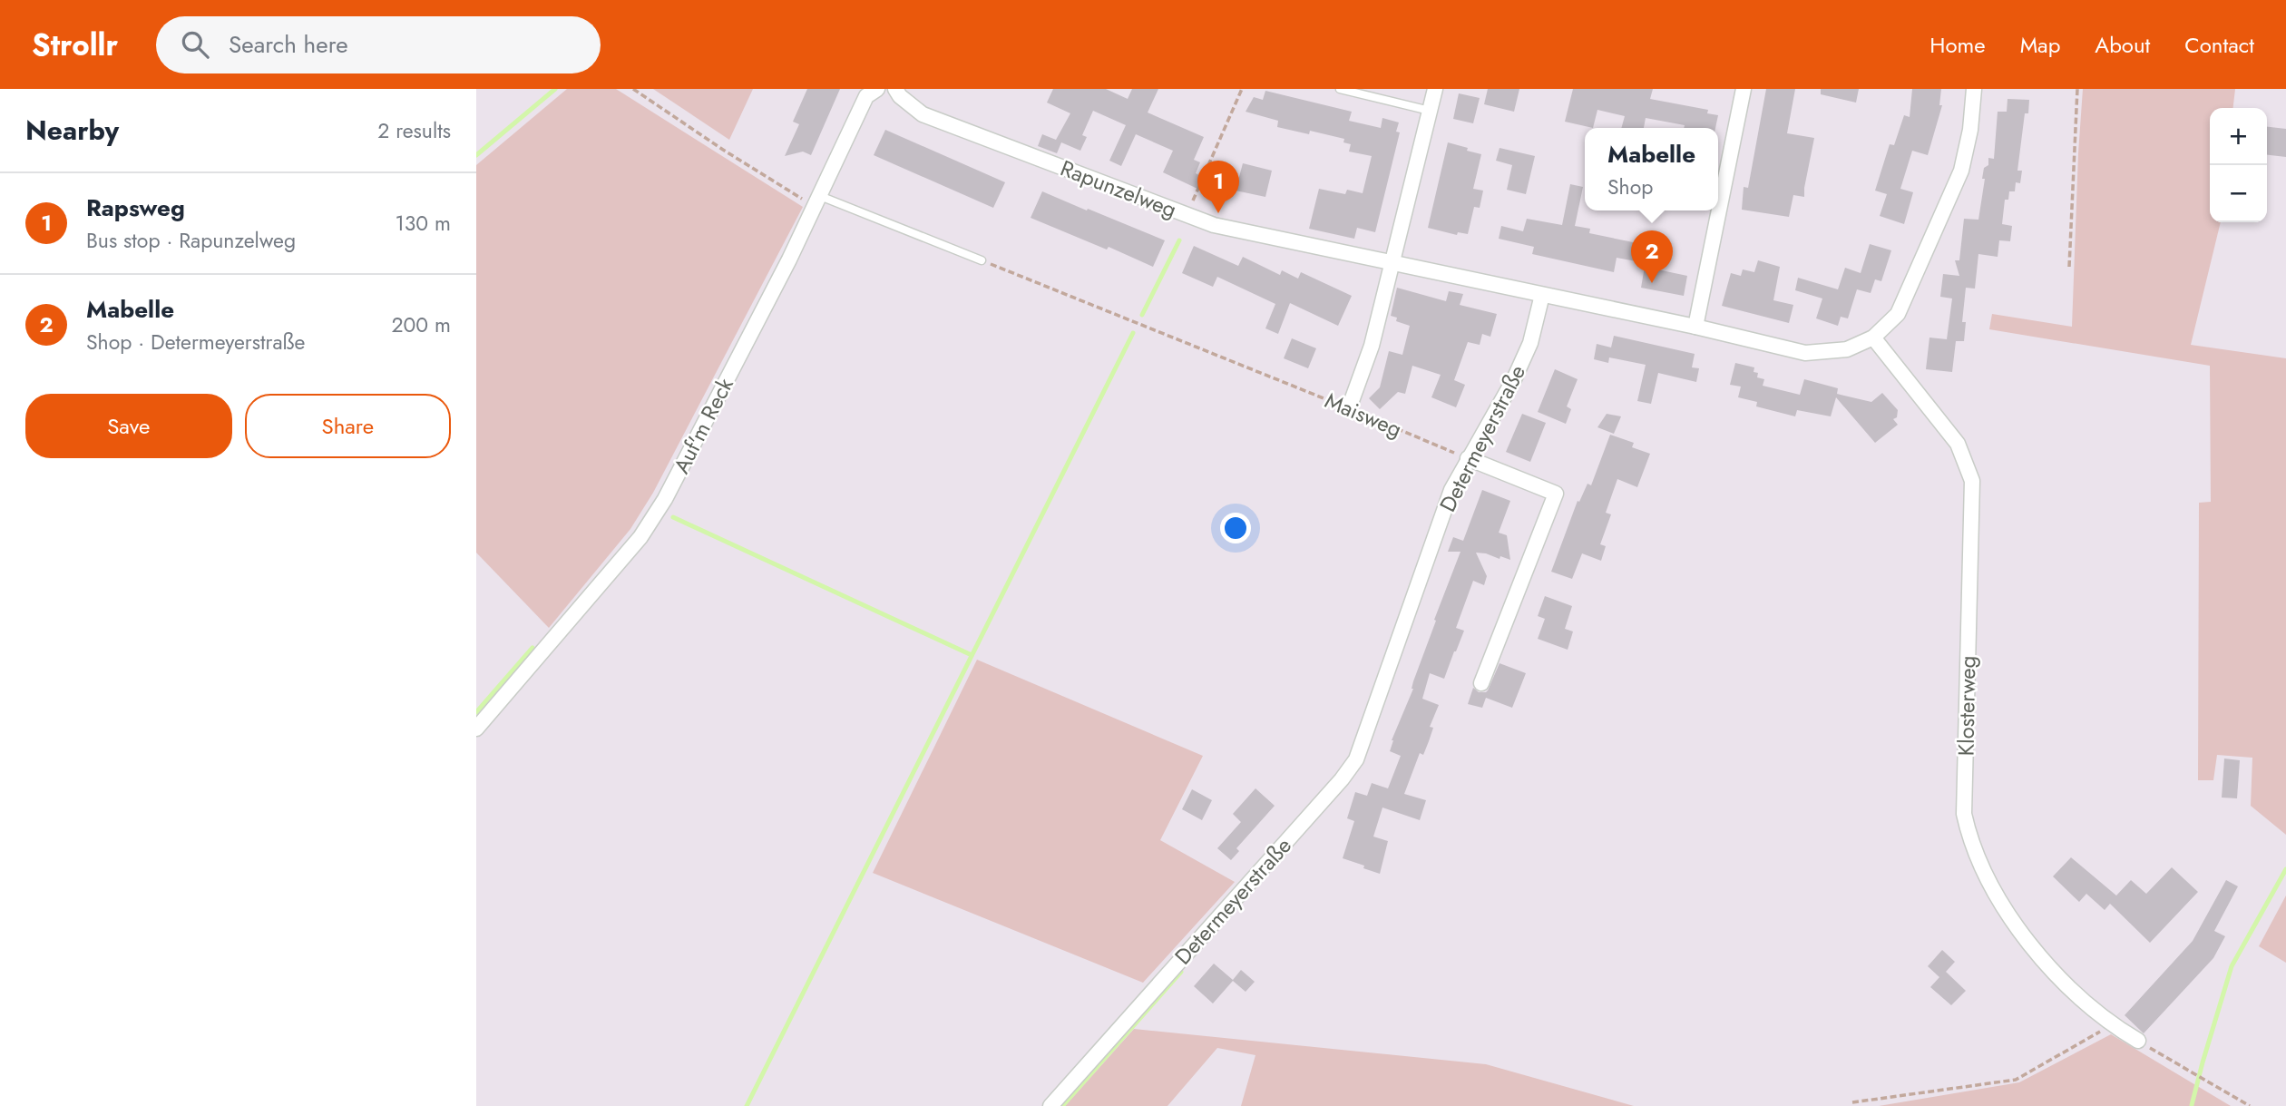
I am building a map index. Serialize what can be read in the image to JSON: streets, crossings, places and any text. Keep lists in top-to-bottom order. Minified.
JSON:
{"streets":{"street":["Rapunzelweg","Auf'm Reck","Determeyerstraße","Klosterweg"],"path":["Maisweg"]},"crossings":[["Rapunzelweg","Determeyerstraße"],["Maisweg","Determeyerstraße"]],"page":{"header":"Strollr","search":"Search here","nav":["Home","Map","About","Contact"],"heading":["Nearby","2 results"],"map_buttons":["+","−"],"popup":["Mabelle","Shop"],"pins":["1","2"],"list":[{"mark":"1","name":"Rapsweg","note":"Bus stop · Rapunzelweg","value":"130 m"},{"mark":"2","name":"Mabelle","note":"Shop · Determeyerstraße","value":"200 m"}],"buttons":["Save","Share"]}}
